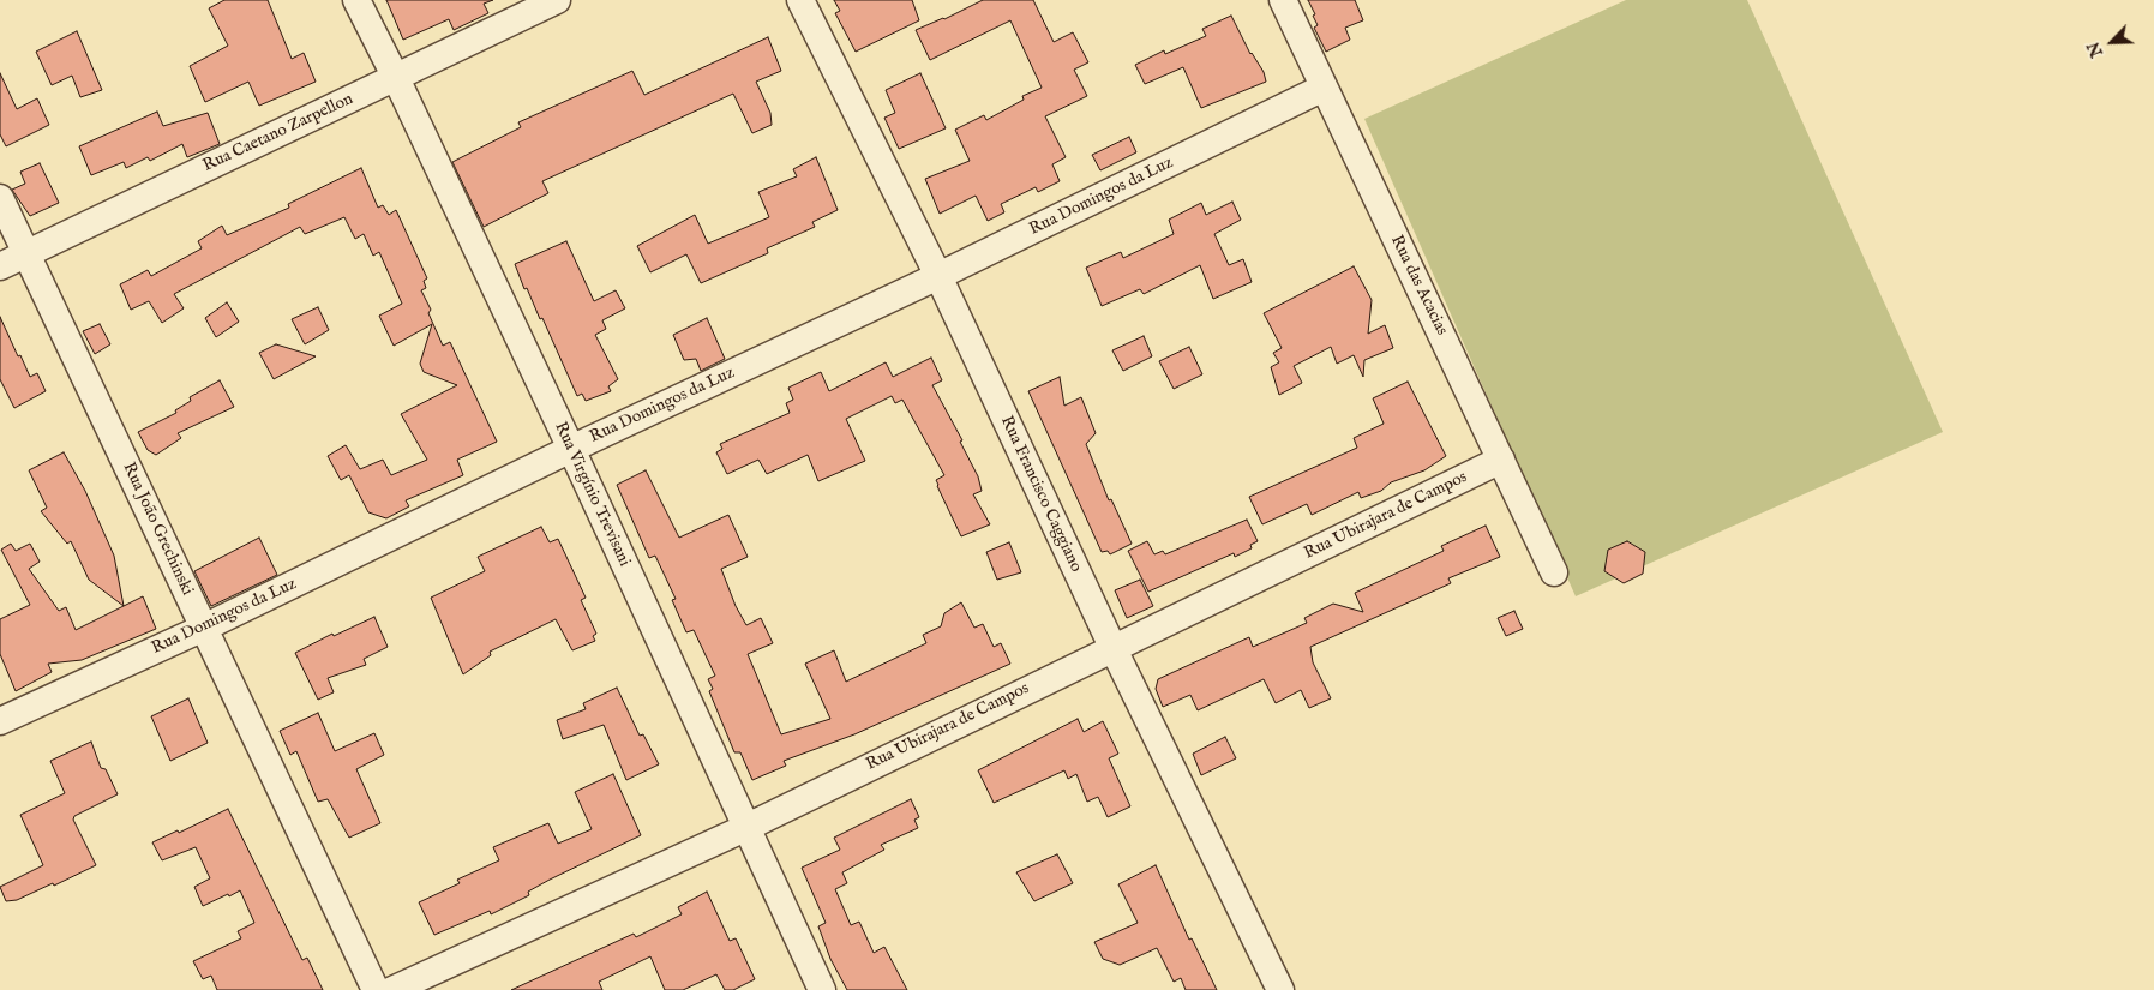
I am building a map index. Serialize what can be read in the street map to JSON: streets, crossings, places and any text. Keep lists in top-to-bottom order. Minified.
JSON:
{"streets":{"street":["Rua Caetano Zarpellon","Rua Domingos da Luz","Rua das Acacias","Rua Virgínio Trevisani","Rua Francisco Caggiano","Rua Ubirajara de Campos","Rua João Grechinski"]},"crossings":[["Rua Caetano Zarpellon","Rua Virgínio Trevisani"],["Rua Caetano Zarpellon","Rua João Grechinski"],["Rua Domingos da Luz","Rua das Acacias"],["Rua Domingos da Luz","Rua Virgínio Trevisani"],["Rua Domingos da Luz","Rua Francisco Caggiano"],["Rua Domingos da Luz","Rua João Grechinski"],["Rua das Acacias","Rua Ubirajara de Campos"],["Rua Virgínio Trevisani","Rua Ubirajara de Campos"],["Rua Francisco Caggiano","Rua Ubirajara de Campos"]],"north":"bottom left"}
